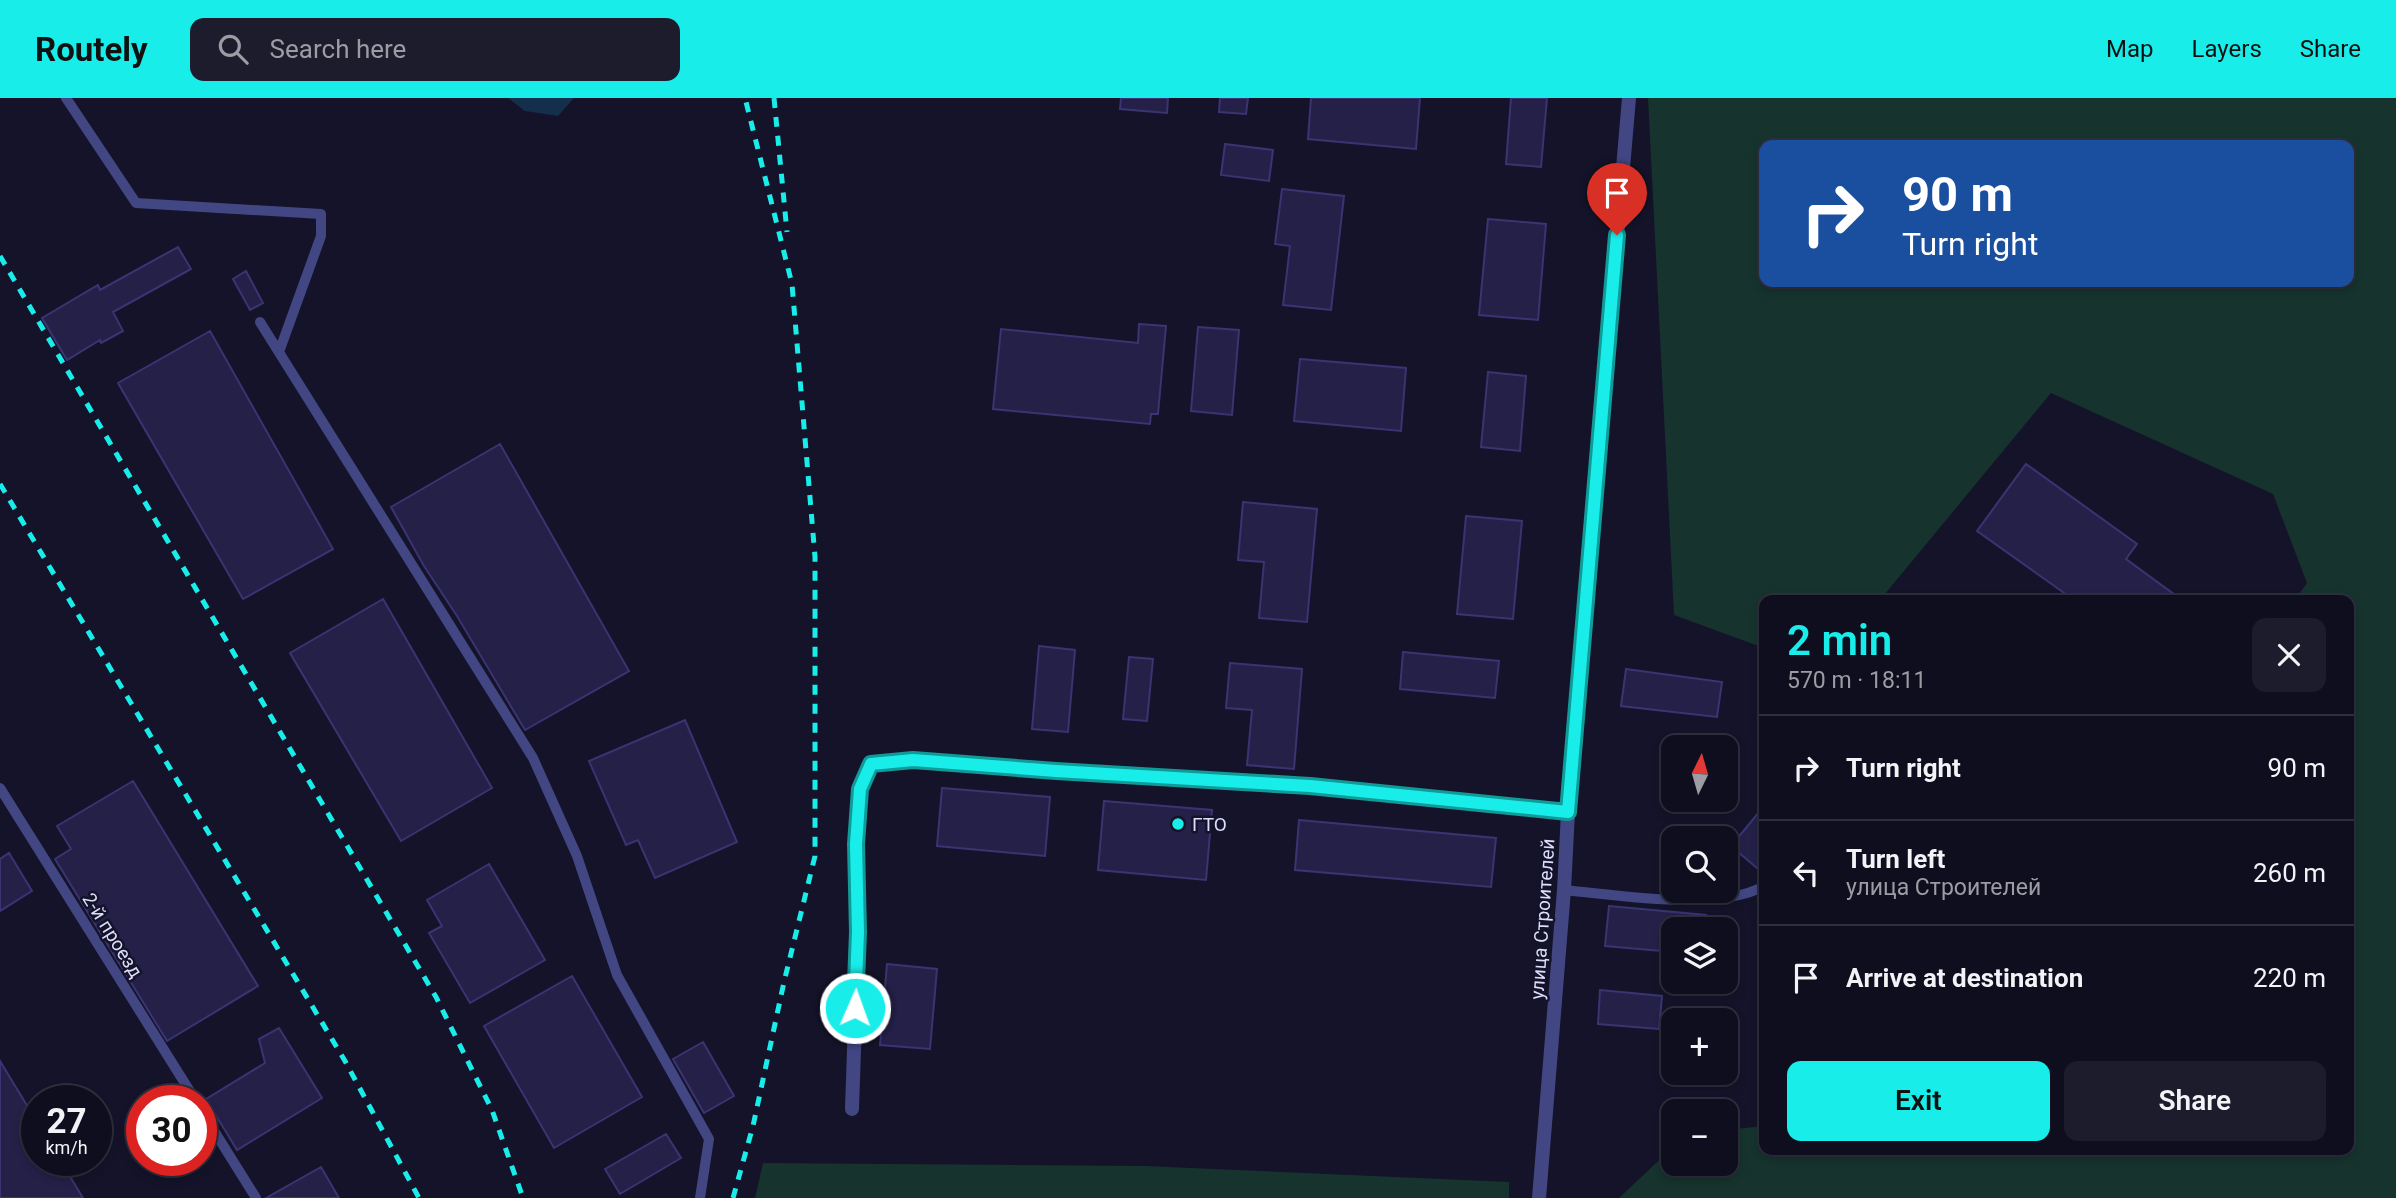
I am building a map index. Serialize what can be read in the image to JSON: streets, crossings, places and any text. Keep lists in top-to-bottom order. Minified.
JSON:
{"streets":{"street":["улица Строителей"],"lane":["2-й проезд"]},"places":["ГТО"],"north":"top","page":{"header":"Routely","search":"Search here","nav":["Map","Layers","Share"],"turn":["90 m","Turn right"],"heading":["2 min","570 m · 18:11"],"list":[{"name":"Turn right","value":"90 m"},{"name":"Turn left","note":"улица Строителей","value":"260 m"},{"name":"Arrive at destination","value":"220 m"}],"map_buttons":["+","−"],"buttons":["Exit","Share"],"speed":"27 km/h","limit":"30"}}
